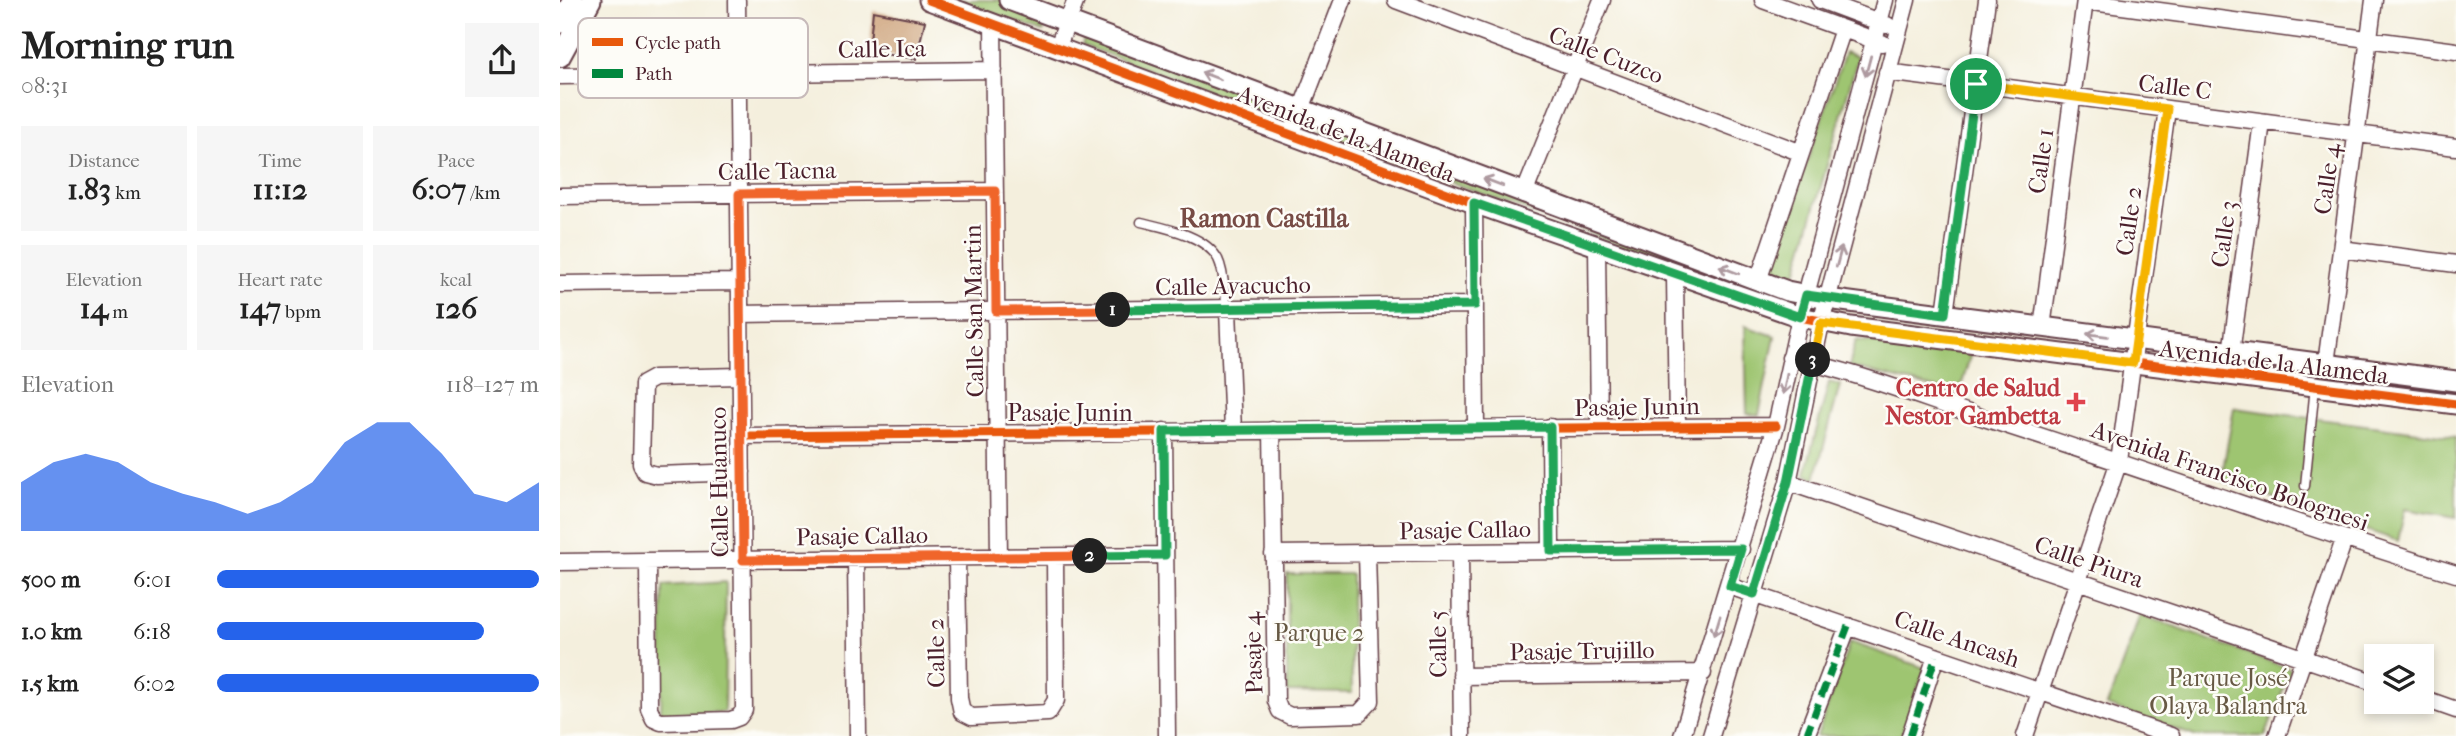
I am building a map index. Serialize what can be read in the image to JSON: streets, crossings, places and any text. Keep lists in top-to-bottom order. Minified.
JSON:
{"streets":{"street":["Calle Ica","Calle Cuzco","Calle C","Avenida de la Alameda","Calle 1","Calle Tacna","Calle 4","Calle 2","Calle 3","Calle Ayacucho","Calle San Martin","Pasaje Junin","Avenida Francisco Bolognesi","Calle Huanuco","Pasaje Callao","Calle Piura","Calle Ancash","Calle 5","Pasaje Trujillo","Pasaje 4"]},"crossings":[["Calle Ica","Calle San Martin"],["Calle C","Calle 1"],["Calle C","Calle 4"],["Calle C","Calle 2"],["Calle C","Calle 3"],["Avenida de la Alameda","Calle 1"],["Avenida de la Alameda","Calle 4"],["Avenida de la Alameda","Calle 2"],["Avenida de la Alameda","Calle 3"],["Avenida de la Alameda","Calle San Martin"],["Calle Tacna","Calle San Martin"],["Calle Tacna","Calle Huanuco"],["Calle 2","Avenida Francisco Bolognesi"],["Calle 2","Pasaje Callao"],["Calle 2","Calle Piura"],["Calle 2","Calle Ancash"],["Calle Ayacucho","Calle San Martin"],["Calle Ayacucho","Calle Huanuco"],["Calle San Martin","Pasaje Junin"],["Calle San Martin","Pasaje Callao"],["Pasaje Junin","Calle Huanuco"],["Pasaje Junin","Pasaje 4"],["Calle Huanuco","Pasaje Callao"],["Pasaje Callao","Calle 5"],["Pasaje Callao","Pasaje 4"],["Calle 5","Pasaje Trujillo"]],"districts":["Ramon Castilla"],"parks":["Parque 2","Parque José Olaya Balandra"],"places":{"health":["Centro de Salud Nestor Gambetta"]},"legend":["Cycle path","Path"],"page":{"heading":["Morning run","08:31"],"stats":[["Distance","1.83 km"],["Time","11:12"],["Pace","6:07 /km"],["Elevation","14 m"],["Heart rate","147 bpm"],["kcal","126"]],"pins":["1","3","2"],"chart":["Elevation","118–127 m"],"list":[{"name":"500 m","note":"6:01"},{"name":"1.0 km","note":"6:18"},{"name":"1.5 km","note":"6:02"}]}}
